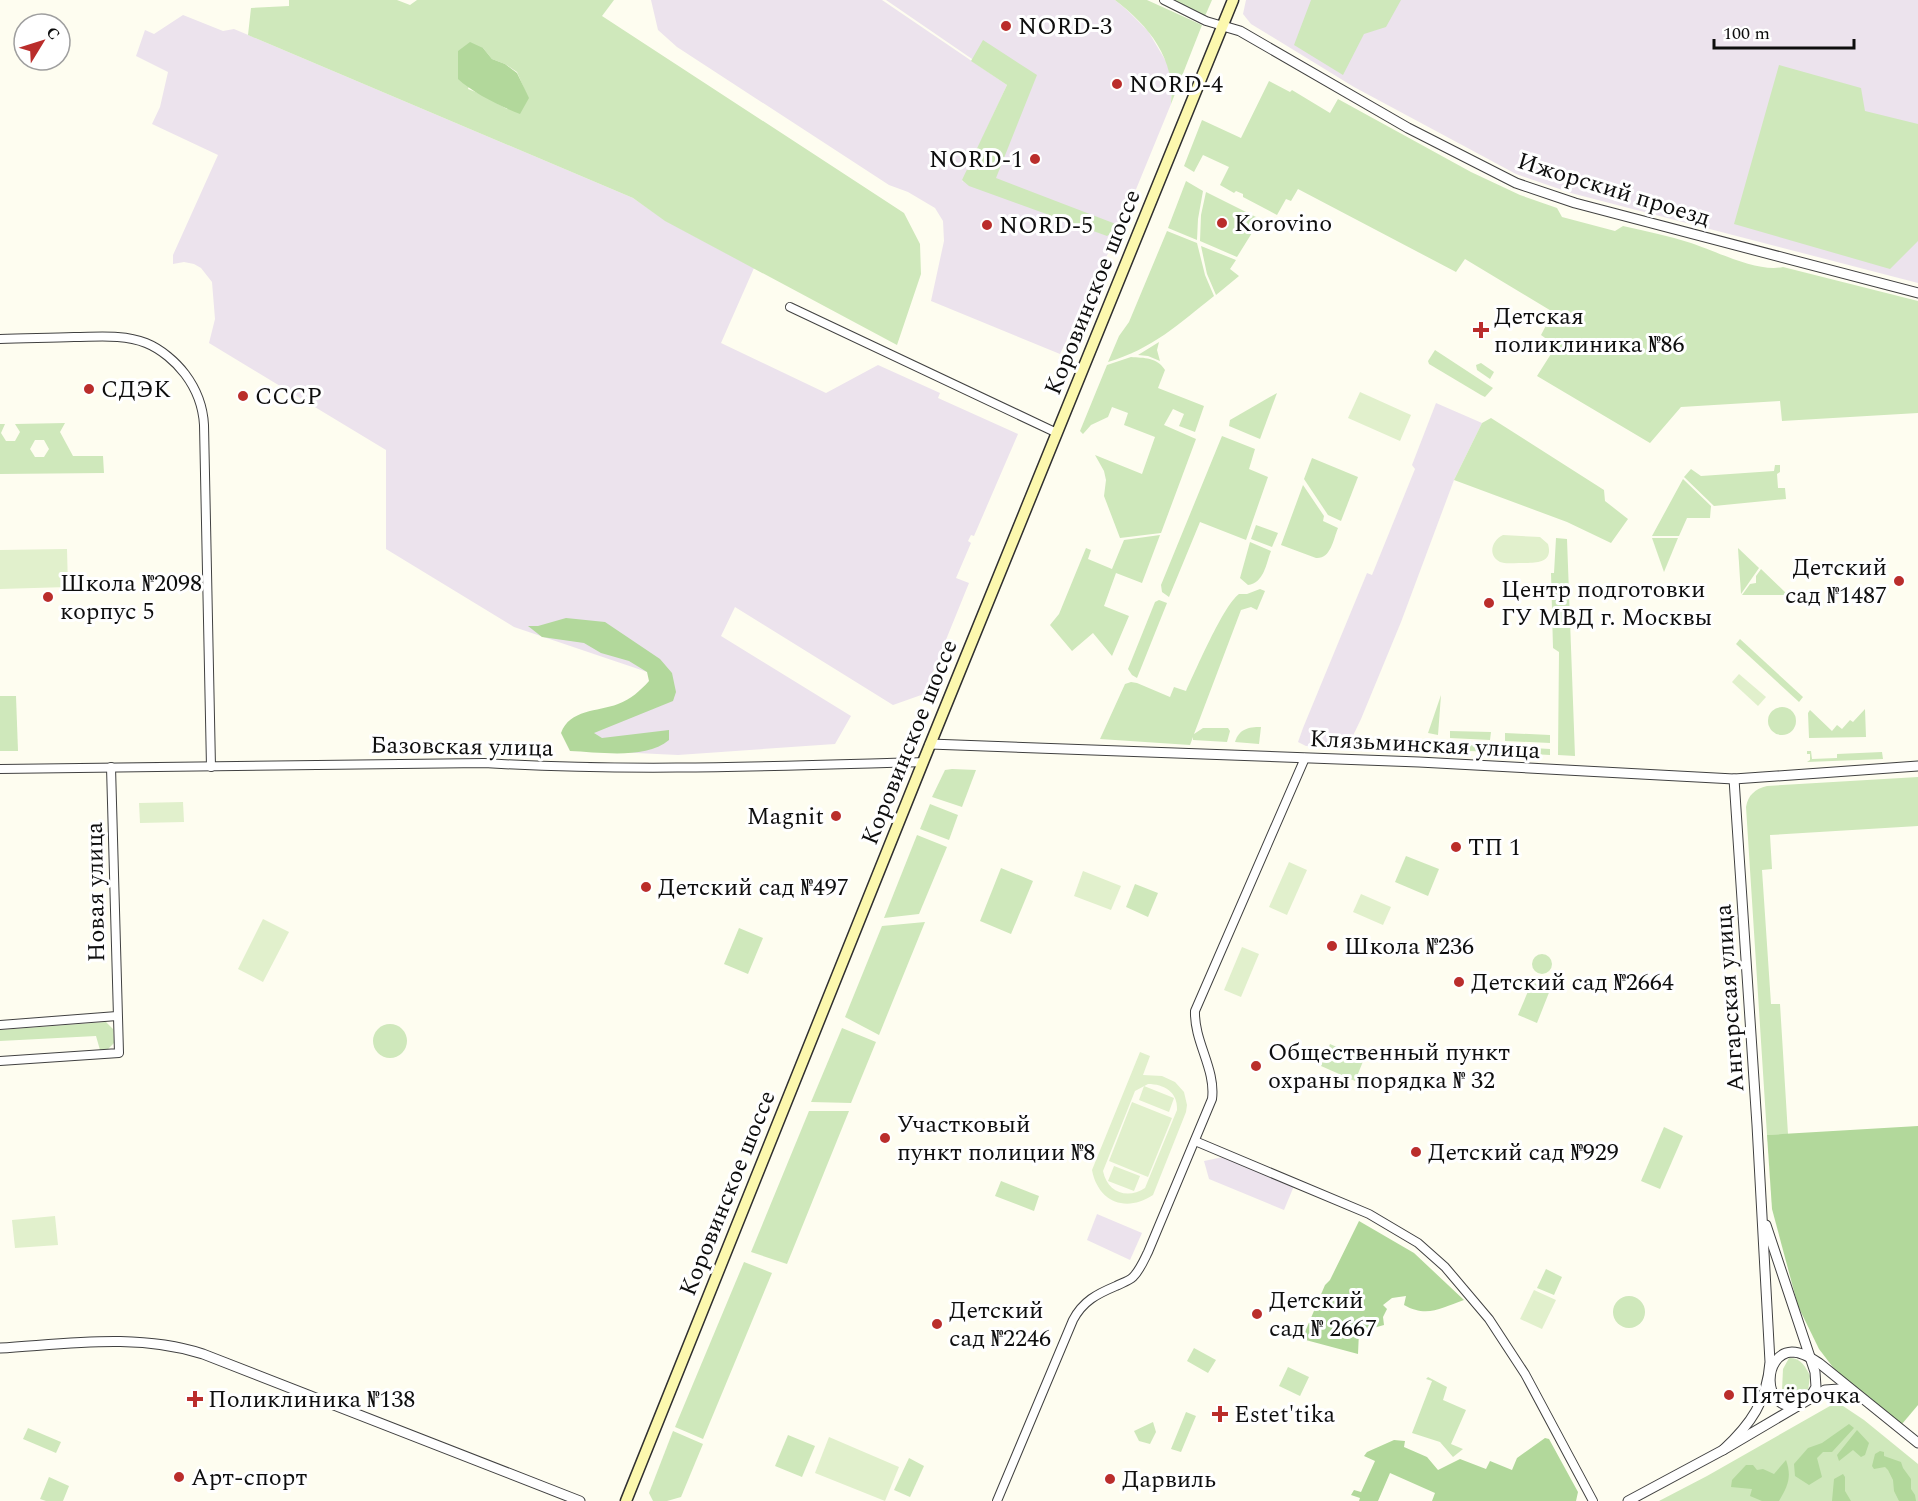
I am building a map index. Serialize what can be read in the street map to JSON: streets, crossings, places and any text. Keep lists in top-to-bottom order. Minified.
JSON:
{"streets":{"main road":["Коровинское шоссе"],"street":["Ижорский проезд","Клязьминская улица","Базовская улица","Новая улица","Ангарская улица"]},"crossings":[["Ижорский проезд","Коровинское шоссе"],["Коровинское шоссе","Клязьминская улица"],["Коровинское шоссе","Базовская улица"],["Клязьминская улица","Ангарская улица"],["Базовская улица","Новая улица"]],"places":{"other":["NORD-3","NORD-4","NORD-1","Korovino","NORD-5","СДЭК","СССР","Детский сад №1487","Школа №2098 корпус 5","Центр подготовки ГУ МВД г. Москвы","Magnit","ТП 1","Детский сад №497","Школа №236","Детский сад №2664","Общественный пункт охраны порядка № 32","Участковый пункт полиции №8","Детский сад №929","Детский сад № 2667","Детский сад №2246","Пятёрочка","Арт-спорт","Дарвиль"],"health":["Детская поликлиника №86","Поликлиника №138","Estet'tika"]},"scale_bar":"100 m","north":"top right"}
